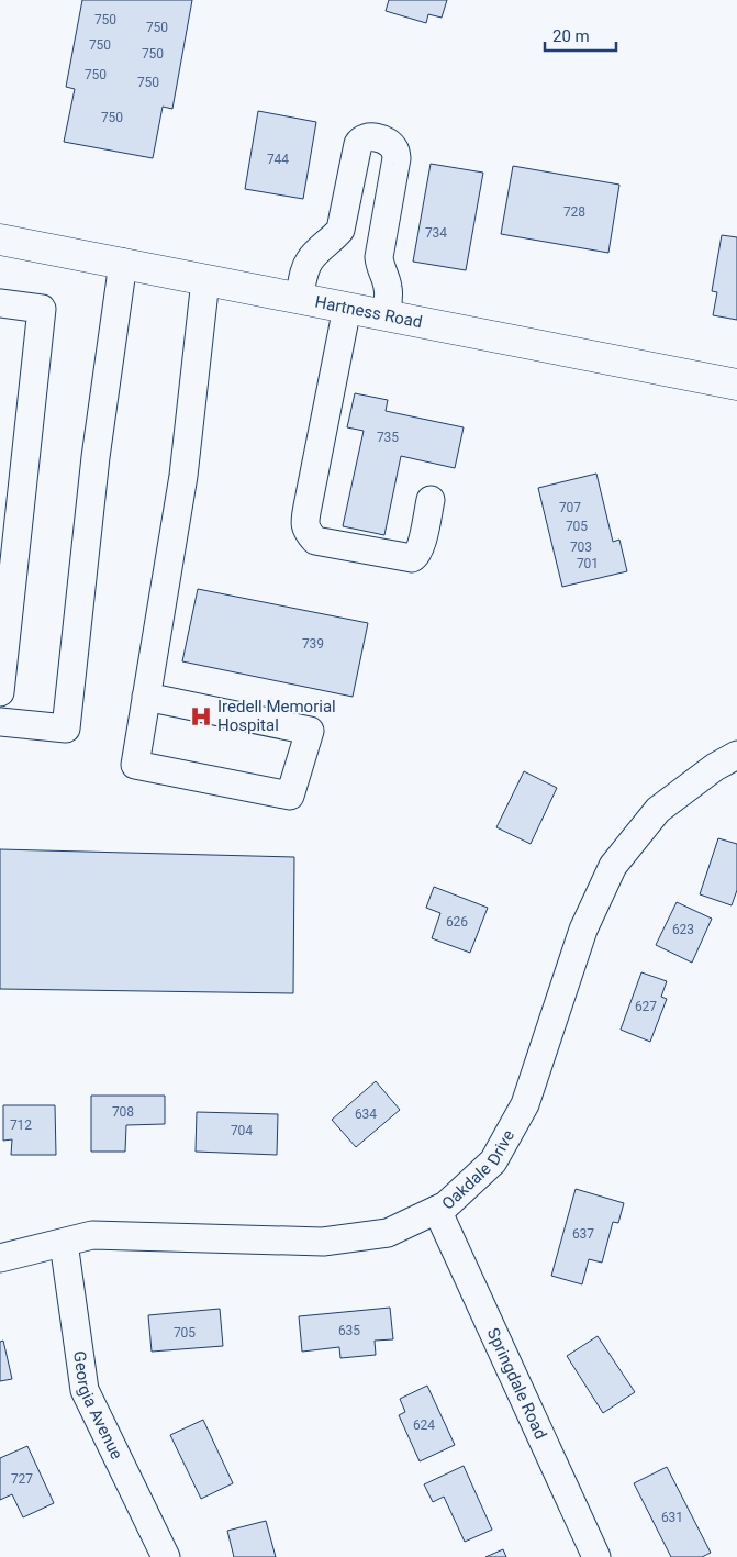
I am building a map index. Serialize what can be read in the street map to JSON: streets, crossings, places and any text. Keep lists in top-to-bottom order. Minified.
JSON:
{"streets":{"main road":["Hartness Road"],"street":["Oakdale Drive","Springdale Road","Georgia Avenue"]},"crossings":[["Oakdale Drive","Springdale Road"],["Oakdale Drive","Georgia Avenue"]],"places":{"hospital":["Iredell Memorial Hospital"]},"house_numbers":["750","750","750","750","750","750","750","744","728","734","735","707","705","703","701","739","626","623","627","708","634","712","704","637","635","705","624","727","631"],"scale_bar":"20 m"}
